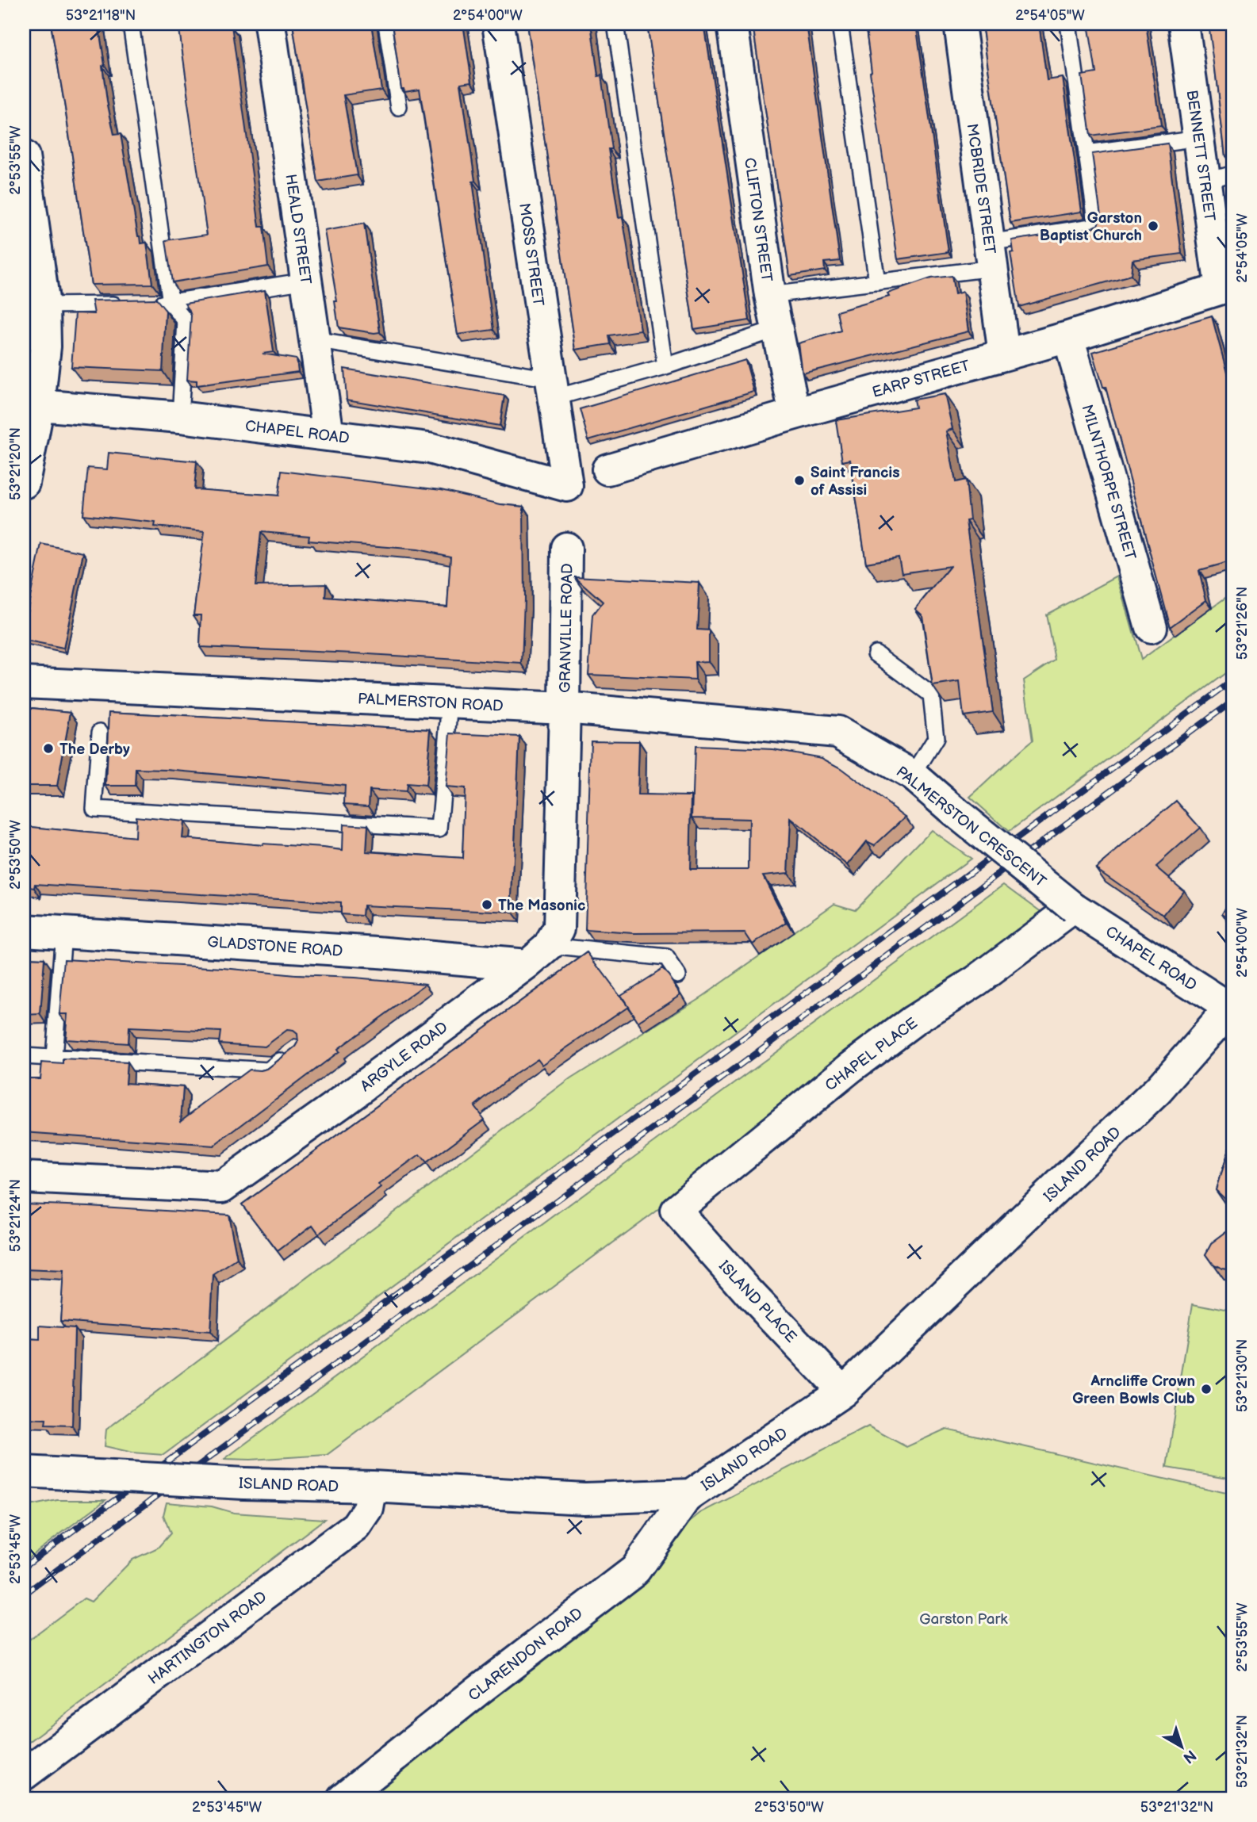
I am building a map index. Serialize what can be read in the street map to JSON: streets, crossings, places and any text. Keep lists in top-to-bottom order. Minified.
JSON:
{"streets":{"street":["BENNETT STREET","MCBRIDE STREET","CLIFTON STREET","HEALD STREET","MOSS STREET","EARP STREET","CHAPEL ROAD","MILNTHORPE STREET","GRANVILLE ROAD","PALMERSTON ROAD","PALMERSTON CRESCENT","GLADSTONE ROAD","CHAPEL PLACE","ARGYLE ROAD","ISLAND ROAD","ISLAND PLACE","HARTINGTON ROAD","CLARENDON ROAD"]},"crossings":[["BENNETT STREET","EARP STREET"],["MCBRIDE STREET","EARP STREET"],["CLIFTON STREET","EARP STREET"],["HEALD STREET","CHAPEL ROAD"],["MOSS STREET","CHAPEL ROAD"],["EARP STREET","MILNTHORPE STREET"],["CHAPEL ROAD","PALMERSTON CRESCENT"],["CHAPEL ROAD","CHAPEL PLACE"],["CHAPEL ROAD","ISLAND ROAD"],["GRANVILLE ROAD","PALMERSTON ROAD"],["PALMERSTON ROAD","PALMERSTON CRESCENT"],["PALMERSTON CRESCENT","CHAPEL PLACE"],["GLADSTONE ROAD","ARGYLE ROAD"],["CHAPEL PLACE","ISLAND PLACE"],["ISLAND ROAD","ISLAND PLACE"],["ISLAND ROAD","HARTINGTON ROAD"],["ISLAND ROAD","CLARENDON ROAD"]],"parks":["Garston Park"],"places":["Garston Baptist Church","Saint Francis of Assisi","The Derby","The Masonic","Arncliffe Crown Green Bowls Club"],"north":"bottom right","coordinates":["53°21'18\"N","2°54'00\"W","2°54'05\"W","2°53'55\"W","53°21'20\"N","53°21'26\"N","2°53'50\"W","53°21'24\"N","53°21'30\"N","2°53'45\"W","53°21'32\"N"]}
